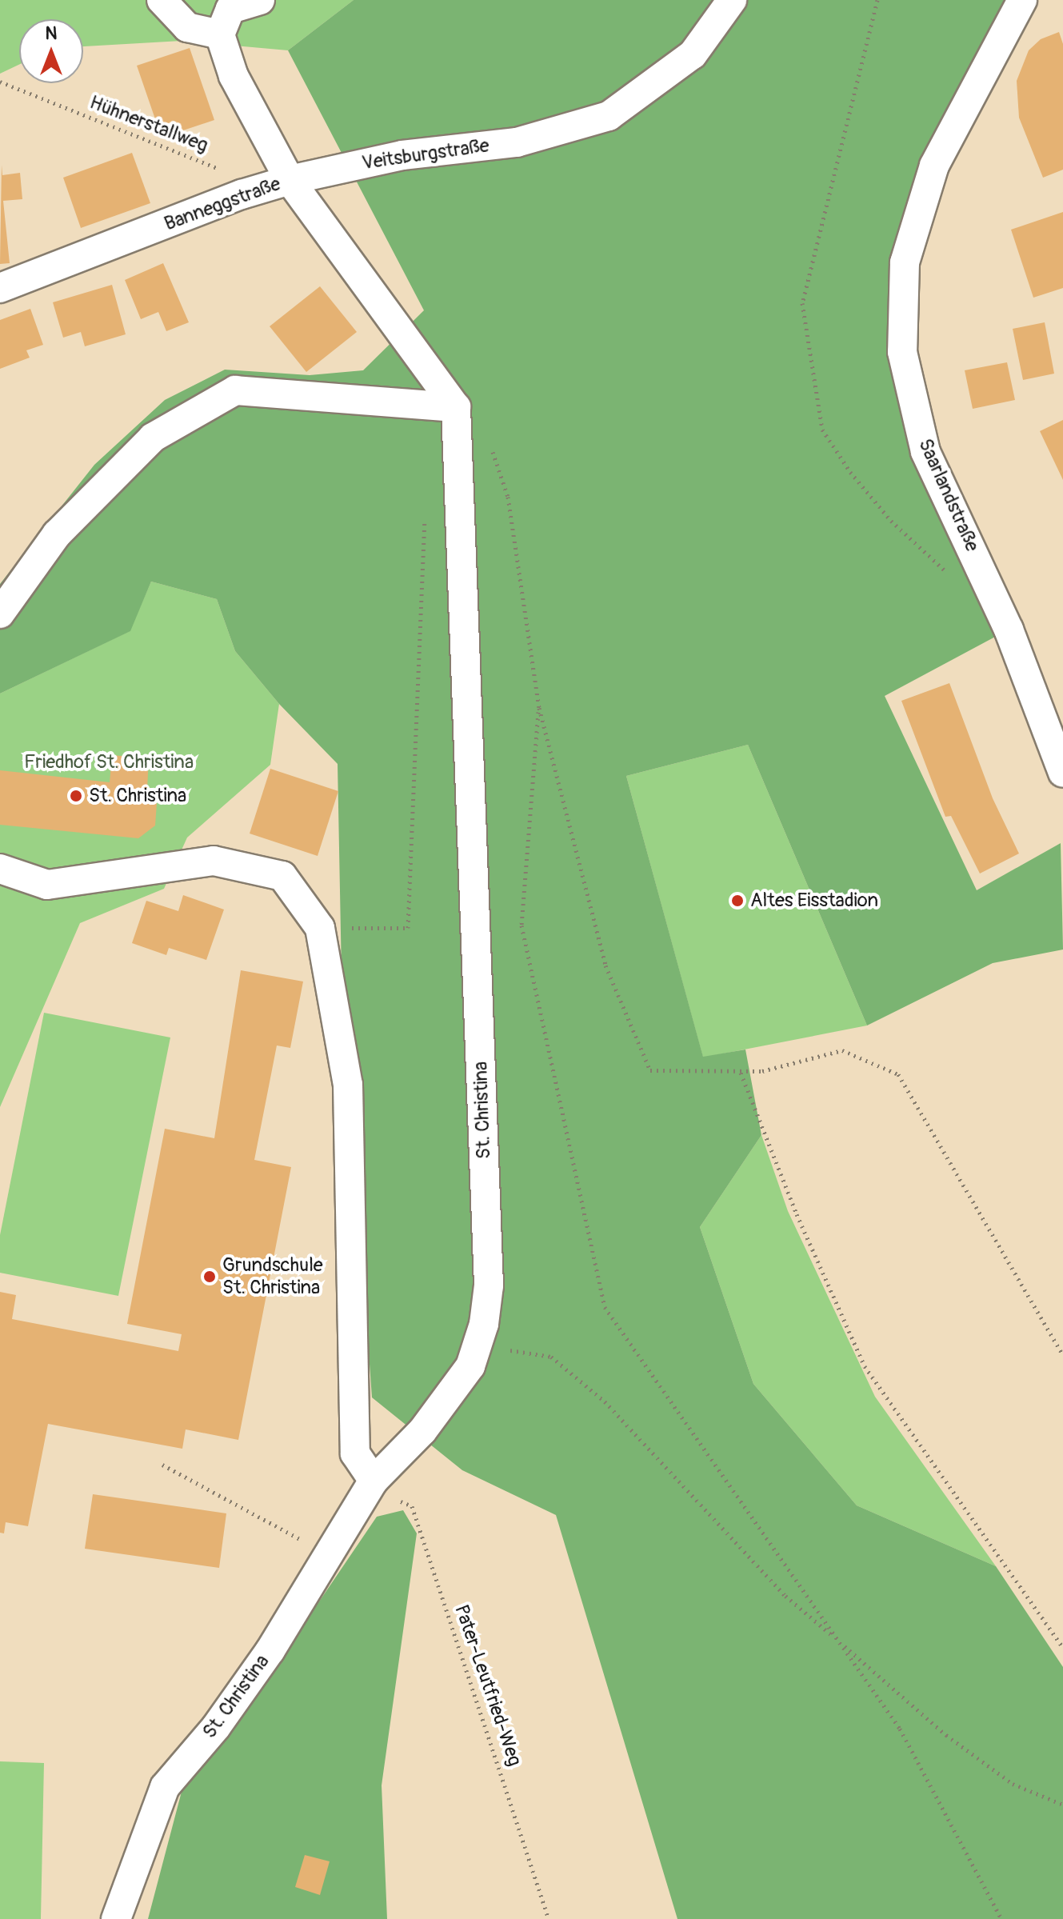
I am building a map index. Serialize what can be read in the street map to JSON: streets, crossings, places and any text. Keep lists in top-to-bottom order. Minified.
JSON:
{"streets":{"street":["Veitsburgstraße","Banneggstraße","Saarlandstraße","St. Christina"],"path":["Hühnerstallweg","Pater-Leutfried-Weg"]},"crossings":[["Hühnerstallweg","Banneggstraße"],["Veitsburgstraße","Banneggstraße"],["Banneggstraße","St. Christina"],["St. Christina","Pater-Leutfried-Weg"]],"parks":["Friedhof St. Christina"],"places":["St. Christina","Altes Eisstadion","Grundschule St. Christina"],"north":"top"}
